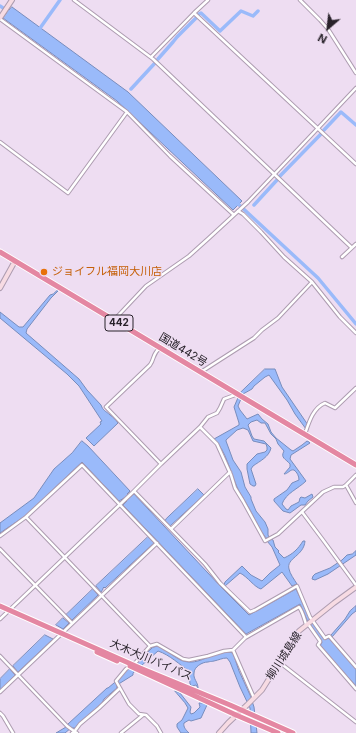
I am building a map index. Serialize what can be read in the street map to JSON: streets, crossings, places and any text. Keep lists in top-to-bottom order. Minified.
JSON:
{"streets":{"highway":["442","国道442号","大木大川バイパス"],"main road":["柳川城島線"]},"crossings":[["柳川城島線","大木大川バイパス"]],"places":["ジョイフル福岡大川店"],"north":"bottom left"}
